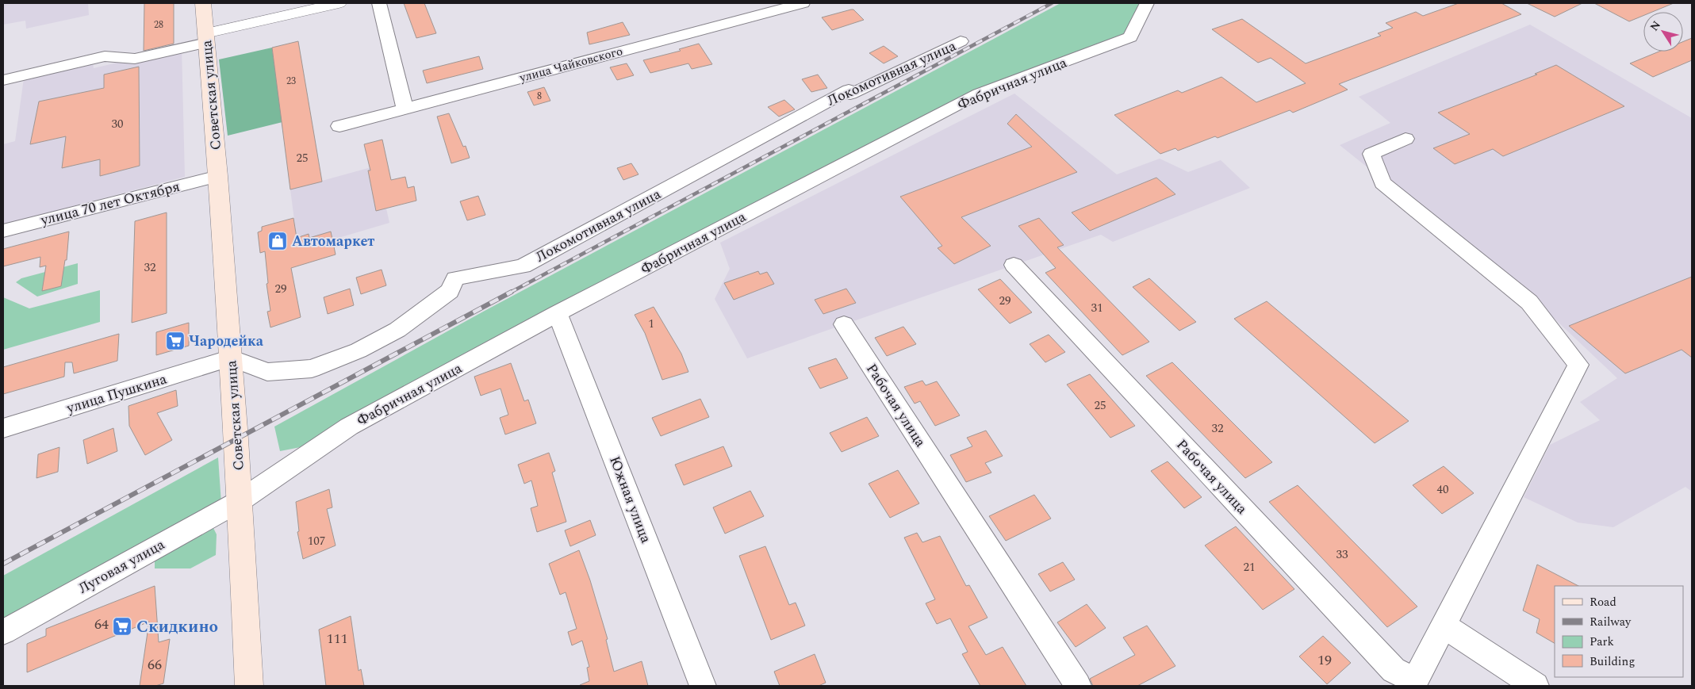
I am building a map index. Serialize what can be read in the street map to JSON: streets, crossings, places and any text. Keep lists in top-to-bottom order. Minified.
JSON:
{"streets":{"main road":["Советская улица"],"street":["улица Чайковского","Локомотивная улица","Фабричная улица","улица 70 лет Октября","улица Пушкина","Рабочая улица","Южная улица","Луговая улица"]},"crossings":[["Локомотивная улица","Советская улица"],["Локомотивная улица","улица Пушкина"],["Фабричная улица","Советская улица"],["Фабричная улица","Южная улица"],["Фабричная улица","Луговая улица"],["Советская улица","улица 70 лет Октября"],["Советская улица","улица Пушкина"],["Советская улица","Луговая улица"]],"places":{"shop":["Автомаркет"],"supermarket":["Чародейка","Скидкино"]},"house_numbers":["28","23","8","30","25","32","29","29","31","1","25","32","40","107","33","21","64","111","19","66"],"legend":["Road","Railway","Park","Building"],"north":"top left"}
